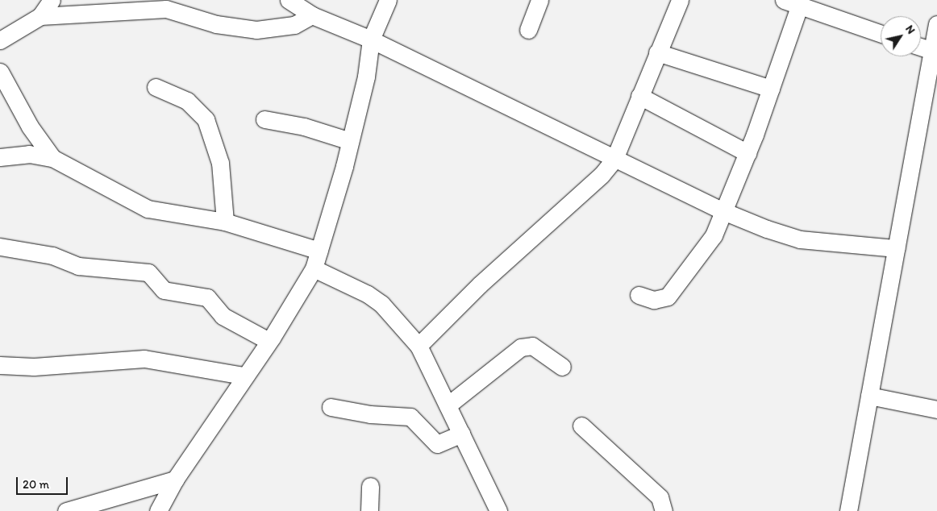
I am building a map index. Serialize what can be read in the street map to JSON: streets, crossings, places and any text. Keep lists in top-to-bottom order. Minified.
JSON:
{"scale_bar":"20 m","north":"top right"}
